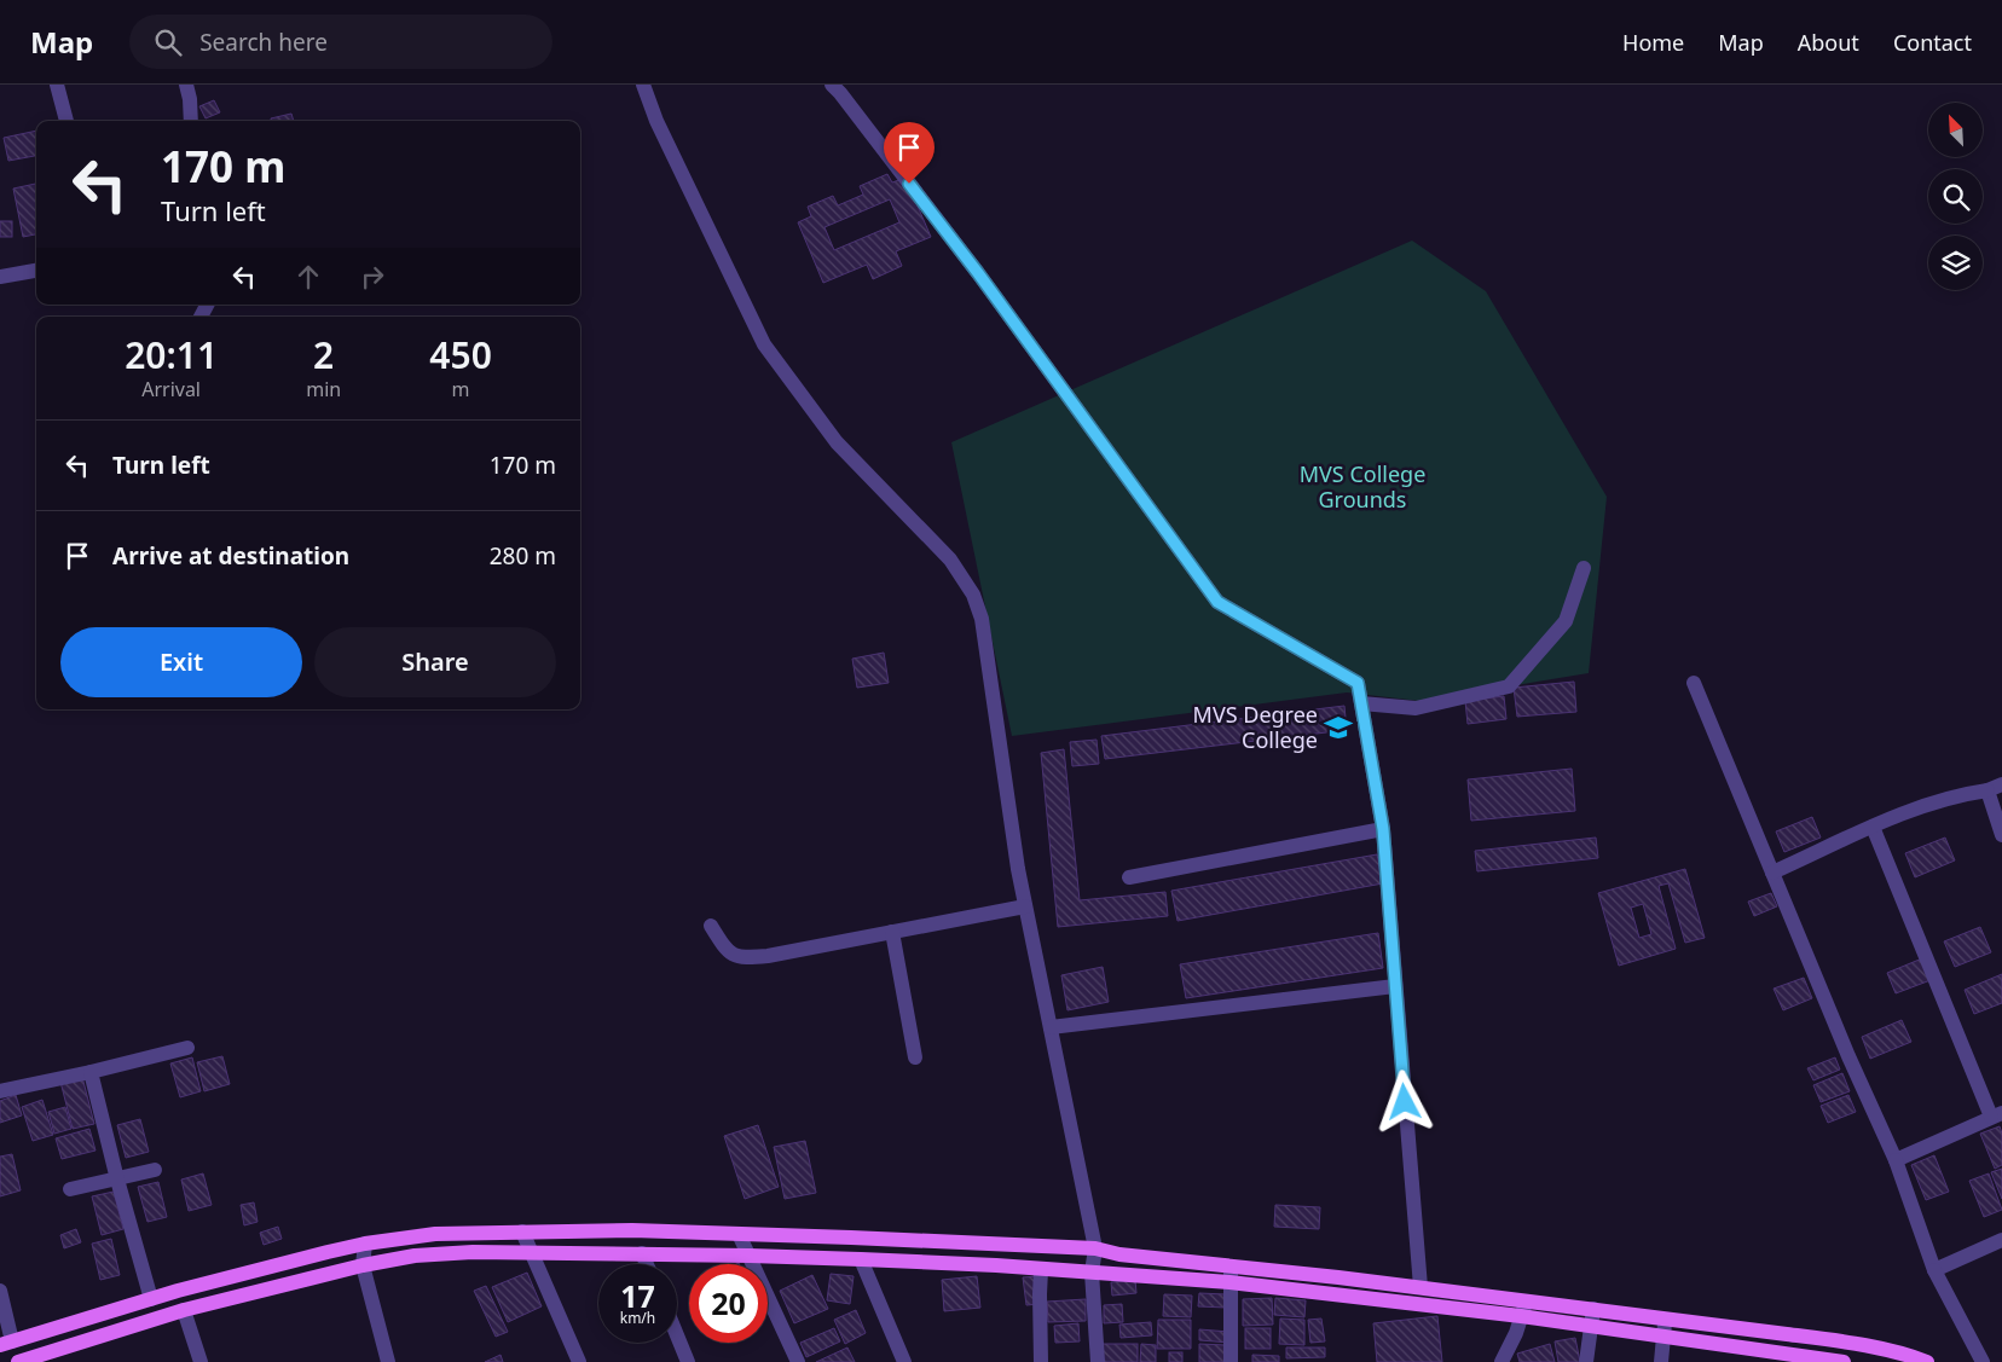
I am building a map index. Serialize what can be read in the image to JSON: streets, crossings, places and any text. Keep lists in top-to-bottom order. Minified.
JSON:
{"parks":["MVS College Grounds"],"places":{"school or university":["MVS Degree College"]},"north":"top left","page":{"header":"Map","search":"Search here","nav":["Home","Map","About","Contact"],"turn":["170 m","Turn left"],"eta":["20:11","Arrival","2","min","450","m"],"list":[{"name":"Turn left","value":"170 m"},{"name":"Arrive at destination","value":"280 m"}],"buttons":["Exit","Share"],"speed":"17 km/h","limit":"20"}}
